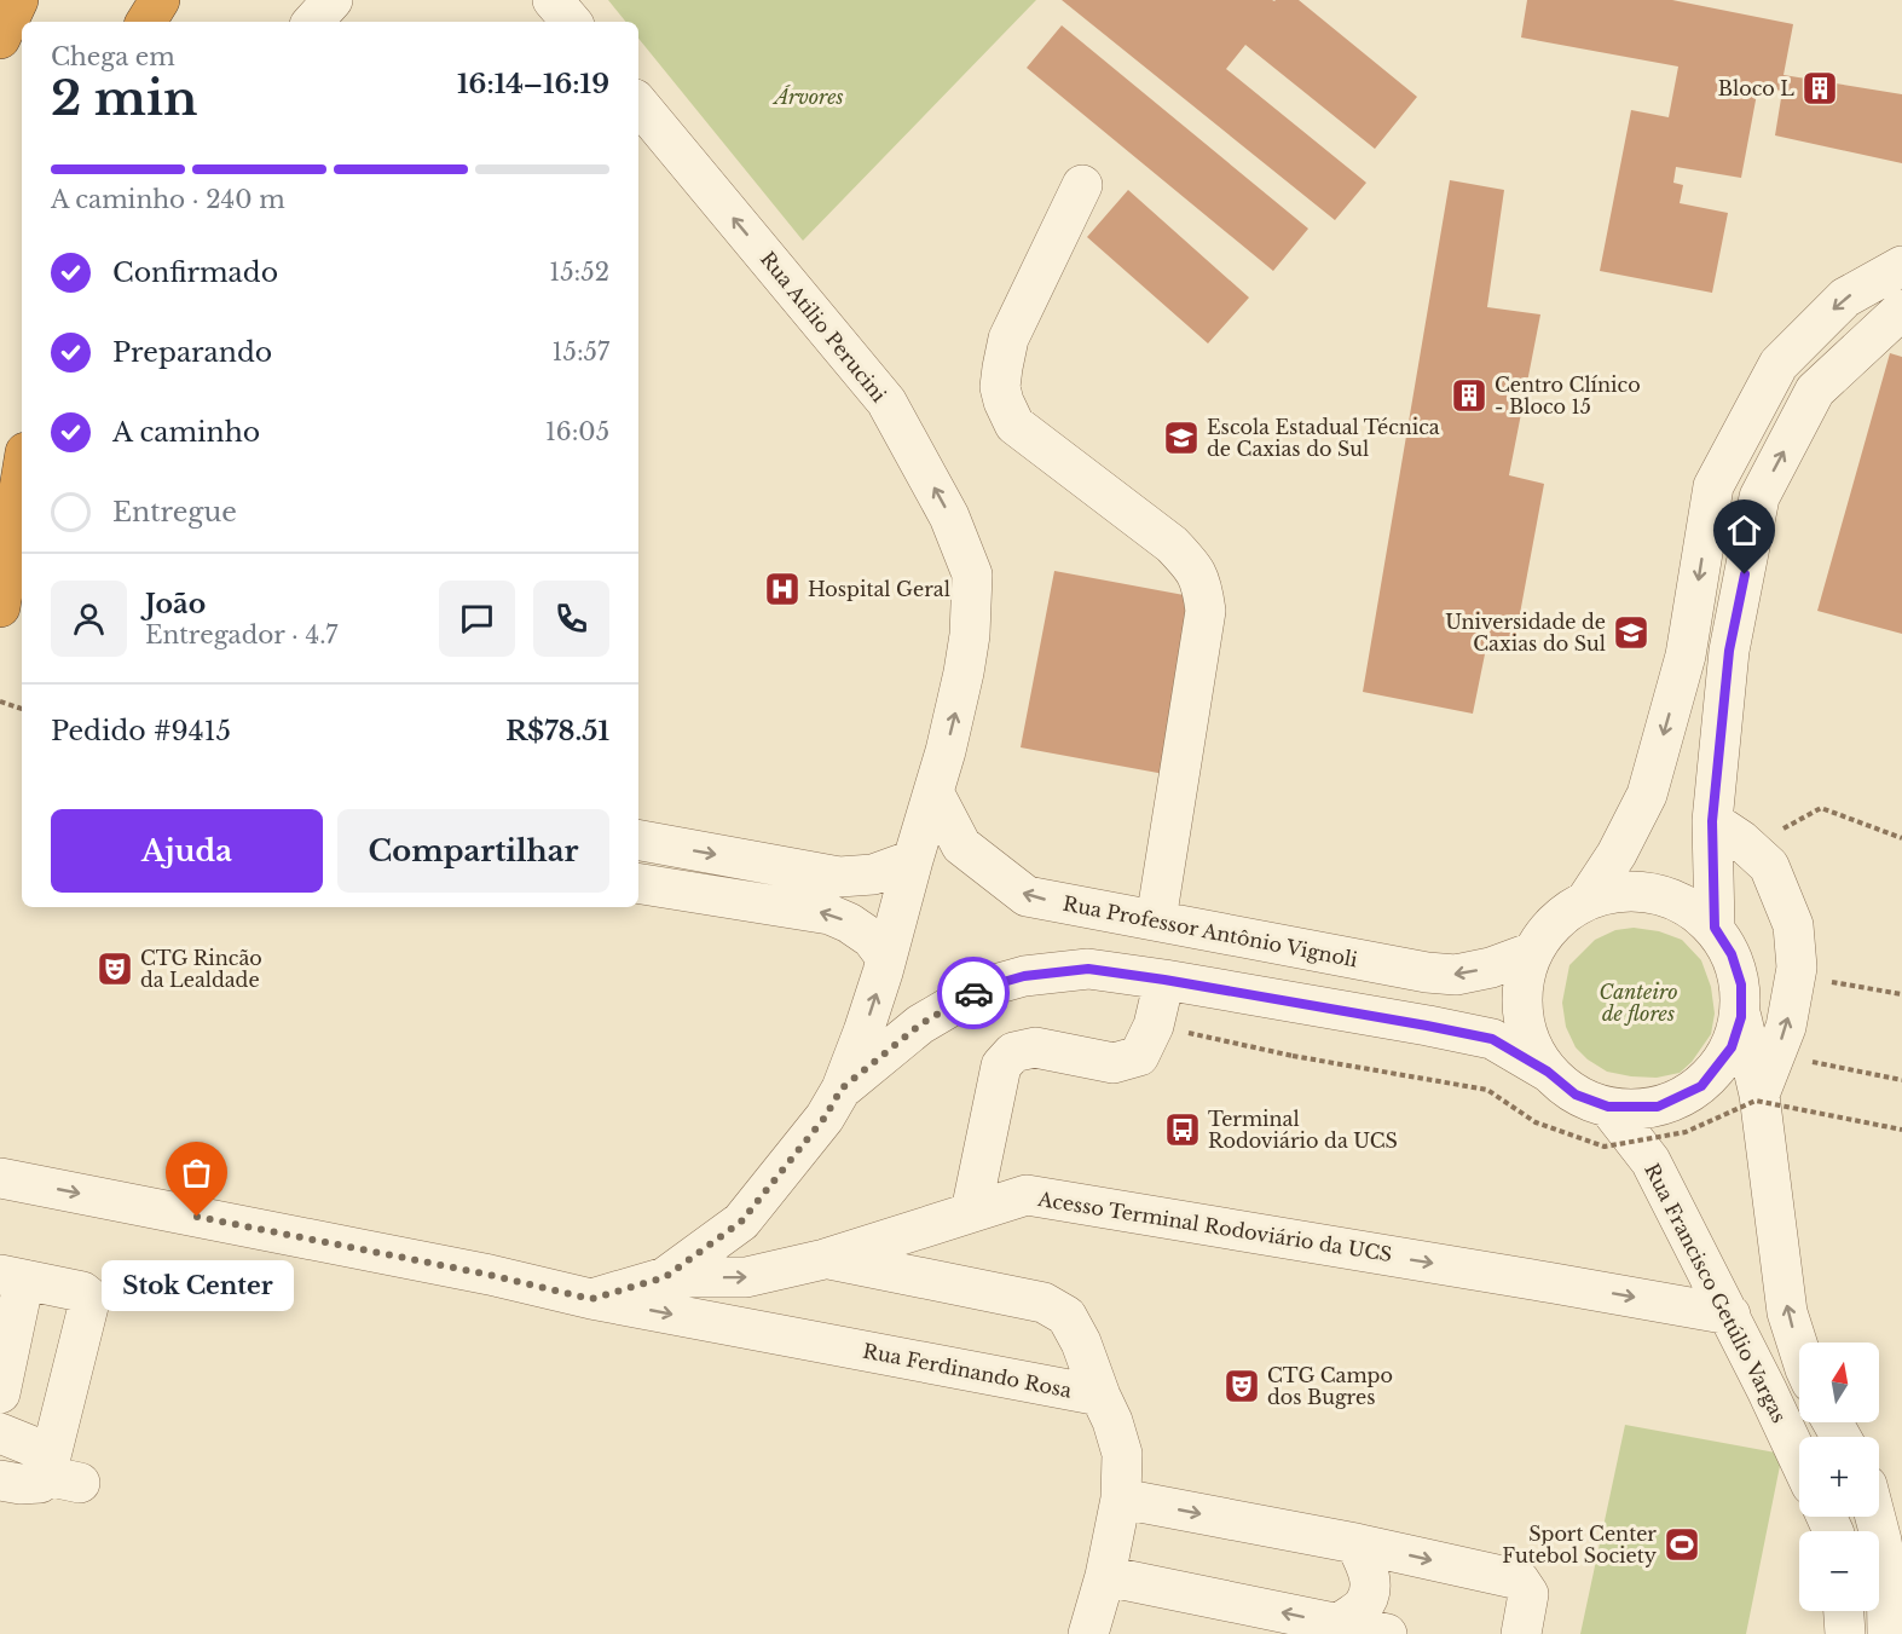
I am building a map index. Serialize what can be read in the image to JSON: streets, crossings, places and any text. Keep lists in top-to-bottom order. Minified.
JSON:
{"streets":{"street":["Rua Atilio Perucini","Rua Professor Antônio Vignoli","Acesso Terminal Rodoviário da UCS","Rua Francisco Getúlio Vargas","Rua Ferdinando Rosa"]},"crossings":[["Rua Atilio Perucini","Rua Professor Antônio Vignoli"],["Rua Professor Antônio Vignoli","Rua Francisco Getúlio Vargas"],["Acesso Terminal Rodoviário da UCS","Rua Francisco Getúlio Vargas"]],"one_way":["Rua Atilio Perucini","Rua Ferdinando Rosa"],"parks":["Árvores","Canteiro de flores"],"places":{"building":["Bloco L","Centro Clínico - Bloco 15"],"school or university":["Escola Estadual Técnica de Caxias do Sul","Universidade de Caxias do Sul"],"hospital":["Hospital Geral"],"theatre":["CTG Rincão da Lealdade","CTG Campo dos Bugres"],"bus stop":["Terminal Rodoviário da UCS"],"other":["Stok Center"],"sports":["Sport Center Futebol Society"]},"north":"top","page":{"heading":["2 min","Chega em","16:14–16:19"],"panel":["João","Entregador · 4.7","Pedido #9415","R$78.51"],"bar":"A caminho · 240 m","list":[["Confirmado","15:52"],["Preparando","15:57"],["A caminho","16:05"],"Entregue"],"buttons":["Ajuda","Compartilhar"],"bubble":"Stok Center","map_buttons":["+","−"]}}
